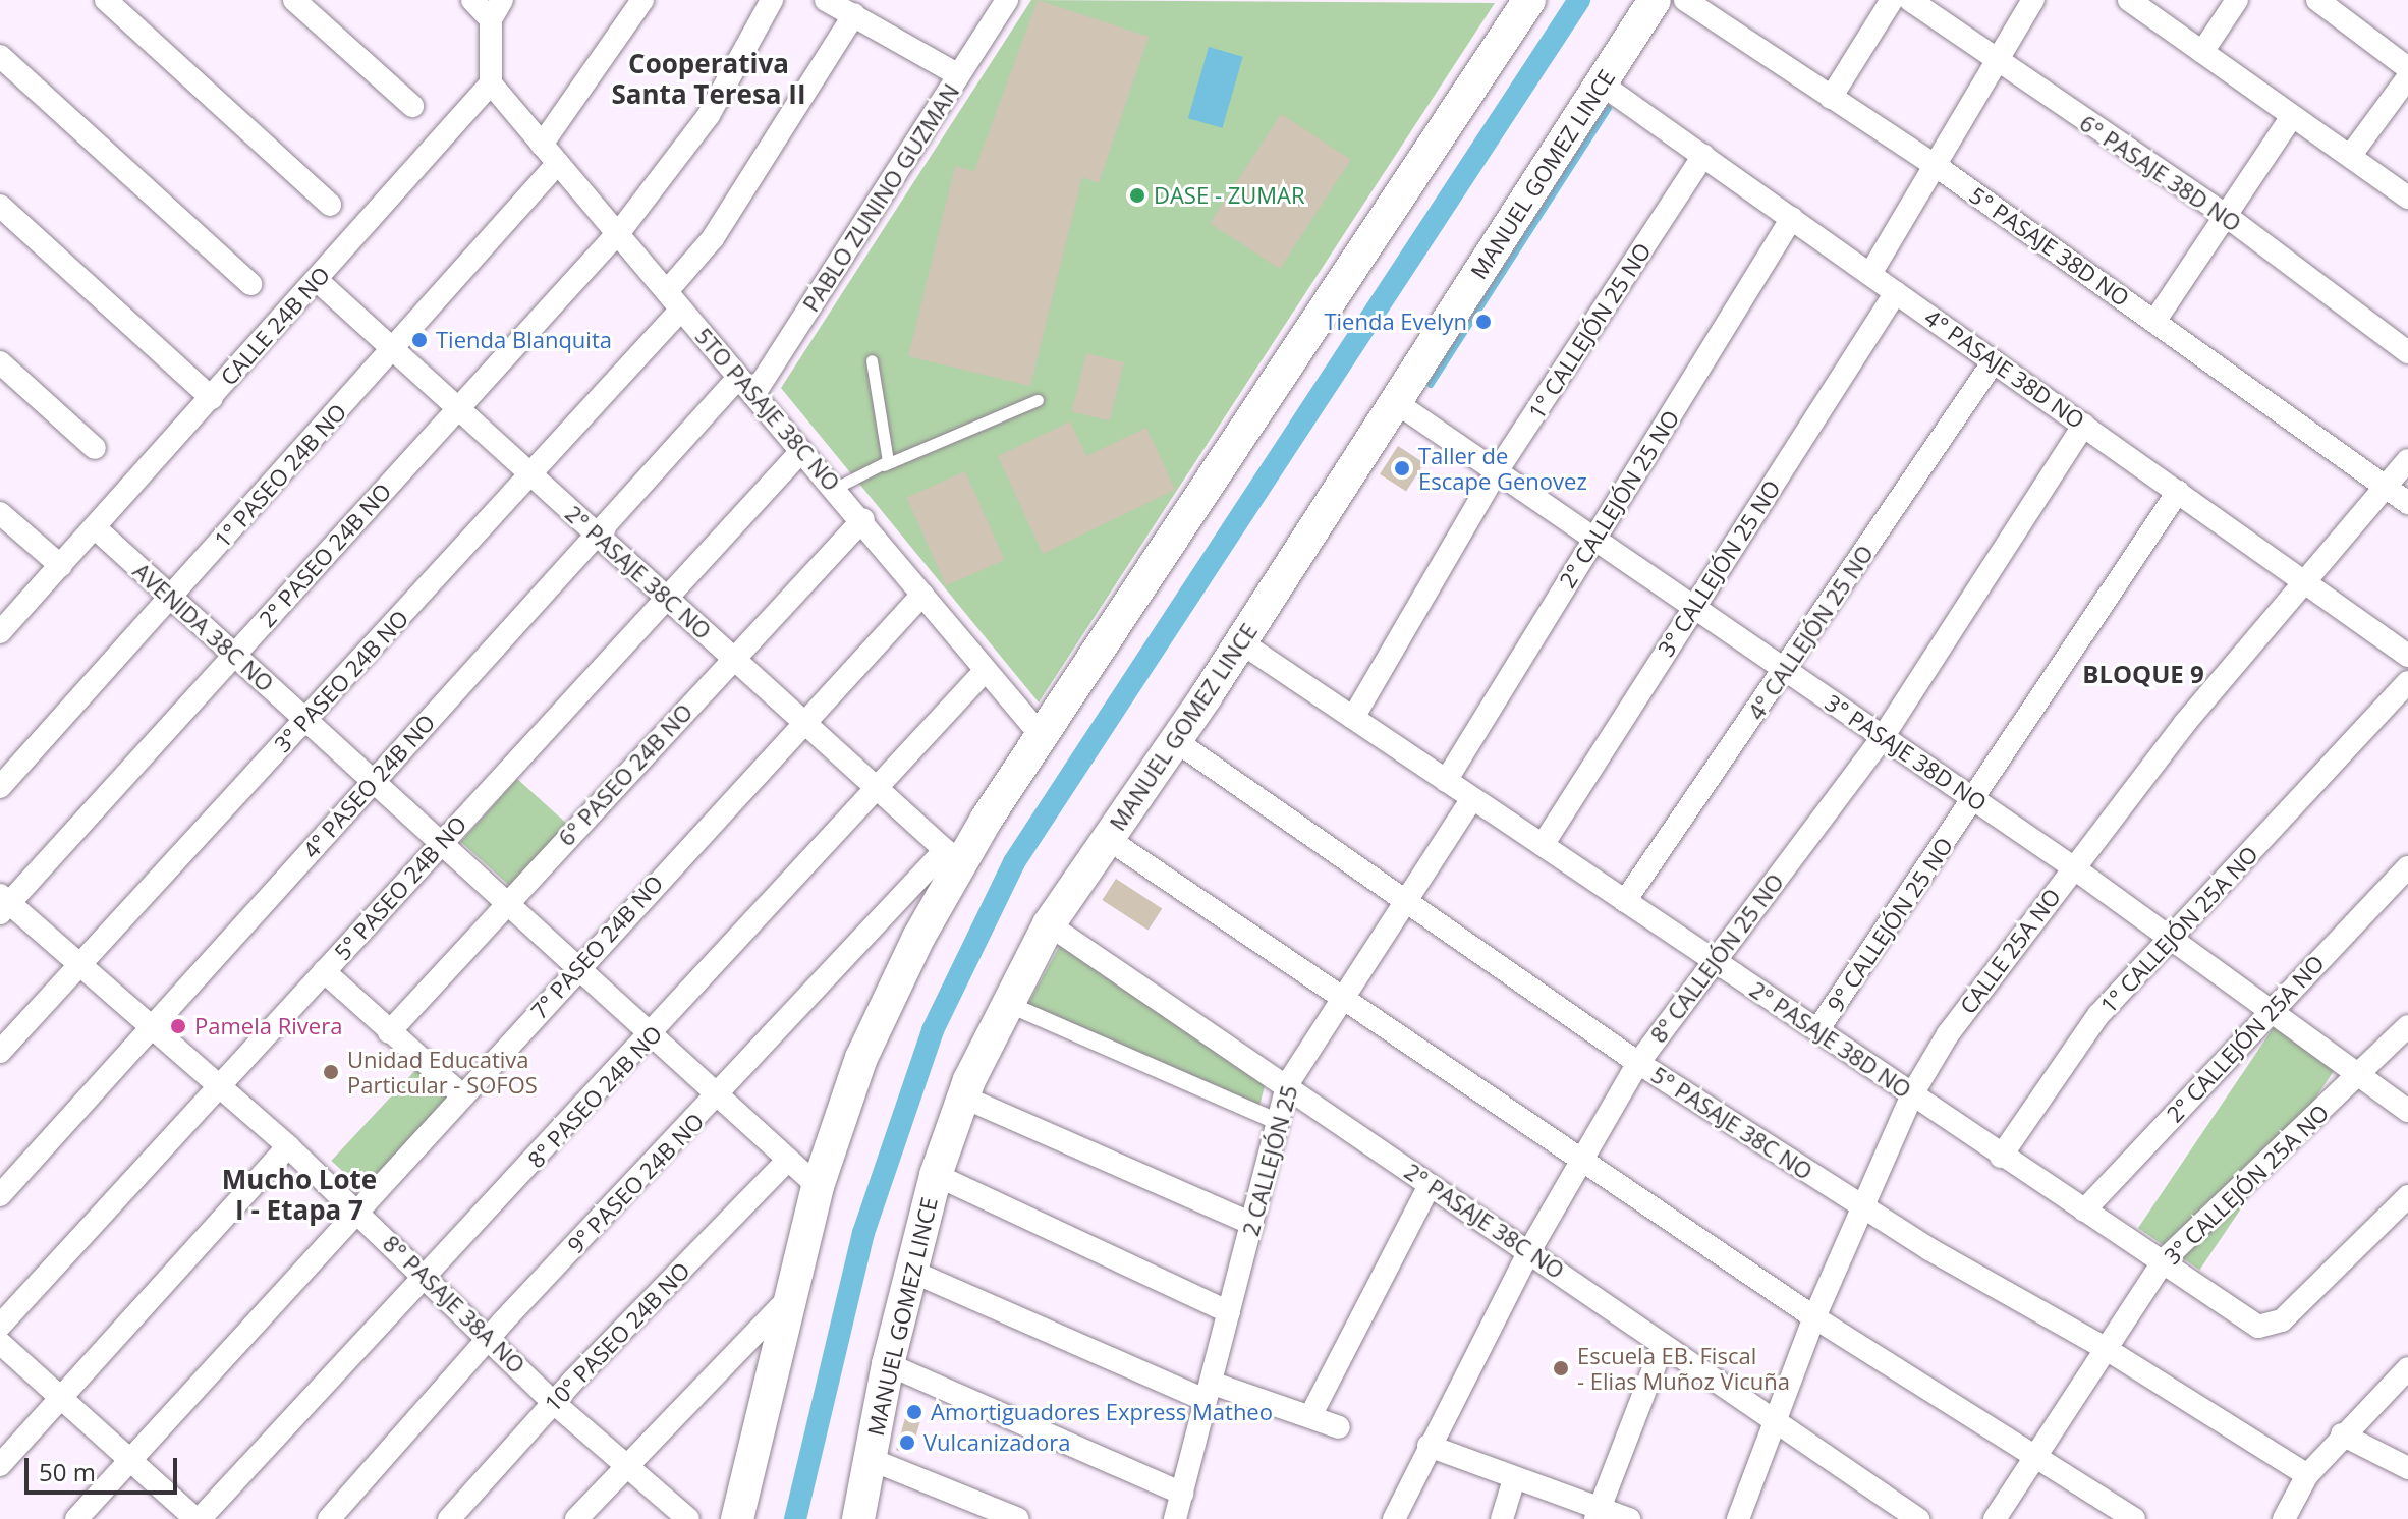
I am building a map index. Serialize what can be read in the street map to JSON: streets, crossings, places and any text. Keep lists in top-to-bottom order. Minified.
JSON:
{"streets":{"main road":["MANUEL GOMEZ LINCE"],"street":["6° PASAJE 38D NO","PABLO ZUNINO GUZMAN","5° PASAJE 38D NO","CALLE 24B NO","1° CALLEJÓN 25 NO","4° PASAJE 38D NO","5TO PASAJE 38C NO","1° PASEO 24B NO","2° CALLEJÓN 25 NO","2° PASEO 24B NO","3° CALLEJÓN 25 NO","2° PASAJE 38C NO","AVENIDA 38C NO","4° CALLEJÓN 25 NO","3° PASEO 24B NO","3° PASAJE 38D NO","6° PASEO 24B NO","4° PASEO 24B NO","5° PASEO 24B NO","9° CALLEJÓN 25 NO","1° CALLEJÓN 25A NO","7° PASEO 24B NO","CALLE 25A NO","8° CALLEJÓN 25 NO","2° CALLEJÓN 25A NO","2° PASAJE 38D NO","8° PASEO 24B NO","5° PASAJE 38C NO","2 CALLEJÓN 25","9° PASEO 24B NO","3° CALLEJÓN 25A NO","8° PASAJE 38A NO","10° PASEO 24B NO"]},"crossings":[["MANUEL GOMEZ LINCE","4° PASAJE 38D NO"],["MANUEL GOMEZ LINCE","2° PASAJE 38C NO"],["MANUEL GOMEZ LINCE","3° PASAJE 38D NO"],["MANUEL GOMEZ LINCE","2° PASAJE 38D NO"],["MANUEL GOMEZ LINCE","5° PASAJE 38C NO"],["PABLO ZUNINO GUZMAN","5TO PASAJE 38C NO"],["5° PASAJE 38D NO","CALLE 25A NO"],["CALLE 24B NO","5TO PASAJE 38C NO"],["CALLE 24B NO","2° PASAJE 38C NO"],["CALLE 24B NO","AVENIDA 38C NO"],["1° CALLEJÓN 25 NO","4° PASAJE 38D NO"],["1° CALLEJÓN 25 NO","3° PASAJE 38D NO"],["1° CALLEJÓN 25 NO","2° PASAJE 38D NO"],["4° PASAJE 38D NO","2° CALLEJÓN 25 NO"],["4° PASAJE 38D NO","3° CALLEJÓN 25 NO"],["4° PASAJE 38D NO","4° CALLEJÓN 25 NO"],["4° PASAJE 38D NO","9° CALLEJÓN 25 NO"],["4° PASAJE 38D NO","CALLE 25A NO"],["4° PASAJE 38D NO","8° CALLEJÓN 25 NO"],["5TO PASAJE 38C NO","1° PASEO 24B NO"],["5TO PASAJE 38C NO","2° PASEO 24B NO"],["5TO PASAJE 38C NO","3° PASEO 24B NO"],["5TO PASAJE 38C NO","6° PASEO 24B NO"],["5TO PASAJE 38C NO","4° PASEO 24B NO"],["5TO PASAJE 38C NO","5° PASEO 24B NO"],["5TO PASAJE 38C NO","7° PASEO 24B NO"],["5TO PASAJE 38C NO","8° PASEO 24B NO"],["1° PASEO 24B NO","2° PASAJE 38C NO"],["1° PASEO 24B NO","AVENIDA 38C NO"],["2° CALLEJÓN 25 NO","3° PASAJE 38D NO"],["2° CALLEJÓN 25 NO","2° PASAJE 38D NO"],["2° PASEO 24B NO","2° PASAJE 38C NO"],["2° PASEO 24B NO","AVENIDA 38C NO"],["2° PASEO 24B NO","8° PASAJE 38A NO"],["3° CALLEJÓN 25 NO","3° PASAJE 38D NO"],["3° CALLEJÓN 25 NO","2° PASAJE 38D NO"],["2° PASAJE 38C NO","3° PASEO 24B NO"],["2° PASAJE 38C NO","6° PASEO 24B NO"],["2° PASAJE 38C NO","4° PASEO 24B NO"],["2° PASAJE 38C NO","5° PASEO 24B NO"],["2° PASAJE 38C NO","7° PASEO 24B NO"],["2° PASAJE 38C NO","CALLE 25A NO"],["2° PASAJE 38C NO","8° CALLEJÓN 25 NO"],["2° PASAJE 38C NO","8° PASEO 24B NO"],["2° PASAJE 38C NO","2 CALLEJÓN 25"],["2° PASAJE 38C NO","9° PASEO 24B NO"],["AVENIDA 38C NO","3° PASEO 24B NO"],["AVENIDA 38C NO","6° PASEO 24B NO"],["AVENIDA 38C NO","4° PASEO 24B NO"],["AVENIDA 38C NO","5° PASEO 24B NO"],["AVENIDA 38C NO","7° PASEO 24B NO"],["AVENIDA 38C NO","8° PASEO 24B NO"],["AVENIDA 38C NO","9° PASEO 24B NO"],["AVENIDA 38C NO","10° PASEO 24B NO"],["4° CALLEJÓN 25 NO","3° PASAJE 38D NO"],["4° CALLEJÓN 25 NO","2° PASAJE 38D NO"],["3° PASEO 24B NO","8° PASAJE 38A NO"],["3° PASAJE 38D NO","9° CALLEJÓN 25 NO"],["3° PASAJE 38D NO","1° CALLEJÓN 25A NO"],["3° PASAJE 38D NO","CALLE 25A NO"],["3° PASAJE 38D NO","8° CALLEJÓN 25 NO"],["3° PASAJE 38D NO","2° CALLEJÓN 25A NO"],["3° PASAJE 38D NO","3° CALLEJÓN 25A NO"],["4° PASEO 24B NO","8° PASAJE 38A NO"],["5° PASEO 24B NO","8° PASAJE 38A NO"],["9° CALLEJÓN 25 NO","2° PASAJE 38D NO"],["1° CALLEJÓN 25A NO","2° PASAJE 38D NO"],["7° PASEO 24B NO","8° PASAJE 38A NO"],["CALLE 25A NO","2° PASAJE 38D NO"],["CALLE 25A NO","5° PASAJE 38C NO"],["8° CALLEJÓN 25 NO","2° PASAJE 38D NO"],["8° CALLEJÓN 25 NO","5° PASAJE 38C NO"],["2° CALLEJÓN 25A NO","2° PASAJE 38D NO"],["2° PASAJE 38D NO","2 CALLEJÓN 25"],["2° PASAJE 38D NO","3° CALLEJÓN 25A NO"],["8° PASEO 24B NO","8° PASAJE 38A NO"],["5° PASAJE 38C NO","2 CALLEJÓN 25"],["5° PASAJE 38C NO","3° CALLEJÓN 25A NO"],["9° PASEO 24B NO","8° PASAJE 38A NO"],["8° PASAJE 38A NO","10° PASEO 24B NO"]],"districts":["Cooperativa Santa Teresa II","BLOQUE 9","Mucho Lote I - Etapa 7"],"places":["DASE - ZUMAR","Tienda Evelyn","Tienda Blanquita","Taller de Escape Genovez","Pamela Rivera","Unidad Educativa Particular - SOFOS","Escuela EB. Fiscal - Elias Muñoz Vicuña","Amortiguadores Express Matheo","Vulcanizadora"],"scale_bar":"50 m"}
